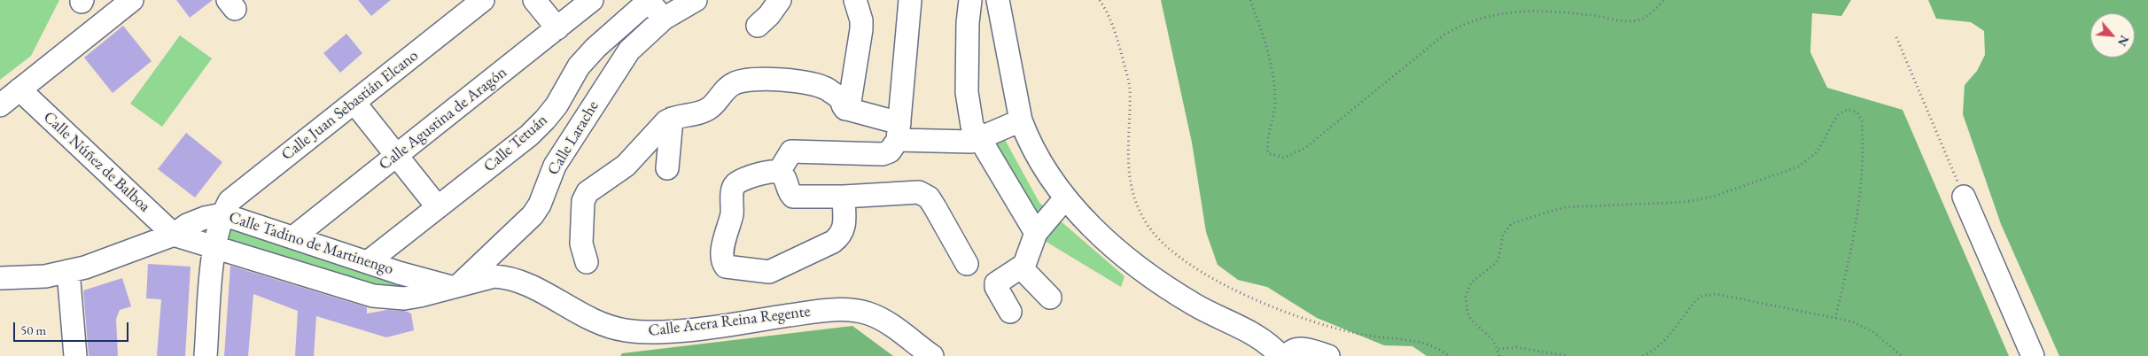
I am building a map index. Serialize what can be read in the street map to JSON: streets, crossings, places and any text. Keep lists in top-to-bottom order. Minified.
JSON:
{"streets":{"street":["Calle Juan Sebastián Elcano","Calle Agustina de Aragón","Calle Larache","Calle Tetuán","Calle Núñez de Balboa","Calle Tadino de Martinengo","Calle Acera Reina Regente"]},"crossings":[["Calle Juan Sebastián Elcano","Calle Tadino de Martinengo"],["Calle Agustina de Aragón","Calle Tadino de Martinengo"],["Calle Larache","Calle Tetuán"],["Calle Larache","Calle Tadino de Martinengo"],["Calle Tetuán","Calle Tadino de Martinengo"],["Calle Núñez de Balboa","Calle Tadino de Martinengo"],["Calle Tadino de Martinengo","Calle Acera Reina Regente"]],"scale_bar":"50 m","north":"bottom right"}
